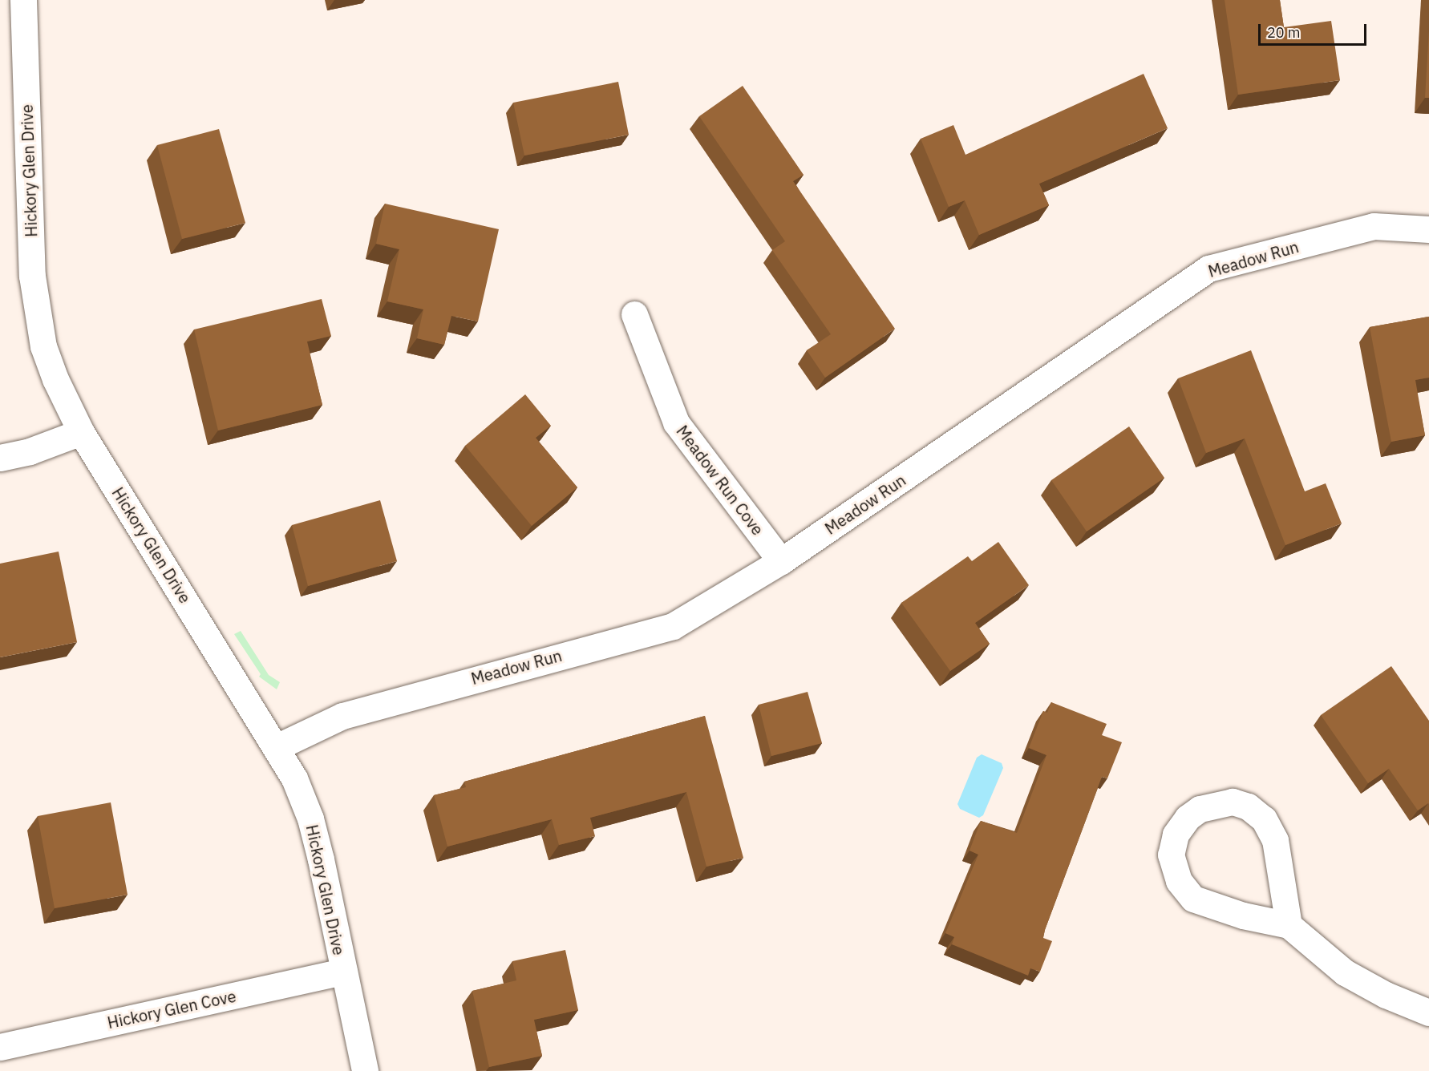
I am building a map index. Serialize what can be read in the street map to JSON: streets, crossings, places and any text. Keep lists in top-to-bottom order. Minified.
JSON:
{"streets":{"street":["Hickory Glen Drive","Meadow Run","Meadow Run Cove","Hickory Glen Cove"]},"crossings":[["Hickory Glen Drive","Meadow Run"],["Hickory Glen Drive","Hickory Glen Cove"],["Meadow Run","Meadow Run Cove"]],"scale_bar":"20 m"}
